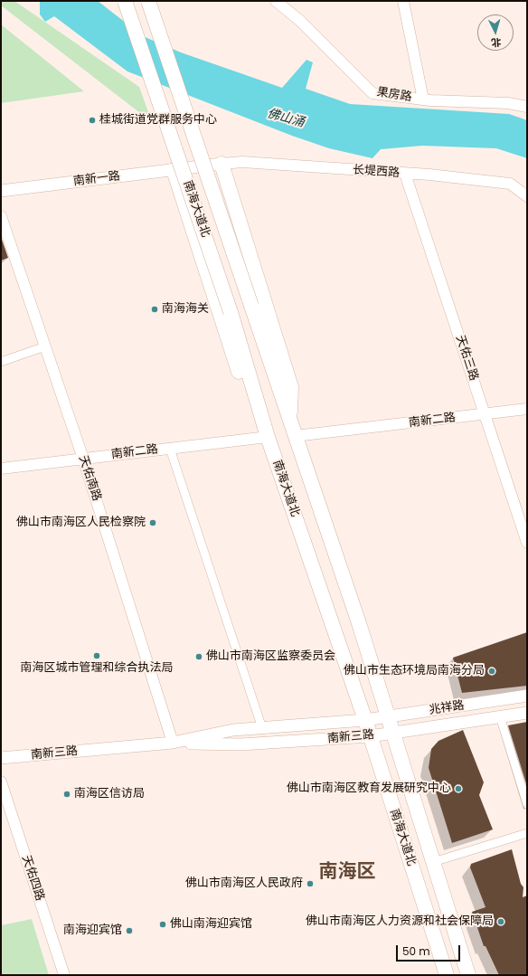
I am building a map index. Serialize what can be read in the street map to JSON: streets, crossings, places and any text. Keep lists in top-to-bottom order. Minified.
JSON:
{"streets":{"highway":["南海大道北"],"main road":["南新一路","兆祥路","南新三路"],"street":["果房路","长堤西路","天佑三路","南新二路","天佑南路","天佑四路"]},"crossings":[["长堤西路","南新一路"],["长堤西路","天佑三路"],["南海大道北","南新二路"],["南海大道北","兆祥路"],["南海大道北","南新三路"],["天佑三路","南新二路"],["南新二路","天佑南路"],["天佑南路","南新三路"],["兆祥路","南新三路"]],"districts":["南海区"],"water":["佛山涌"],"places":["桂城街道党群服务中心","南海海关","佛山市南海区人民检察院","南海区城市管理和综合执法局","佛山市南海区监察委员会","佛山市生态环境局南海分局","佛山市南海区教育发展研究中心","南海区信访局","佛山市南海区人民政府","佛山市南海区人力资源和社会保障局","佛山南海迎宾馆","南海迎宾馆"],"scale_bar":"50 m","north":"bottom"}
